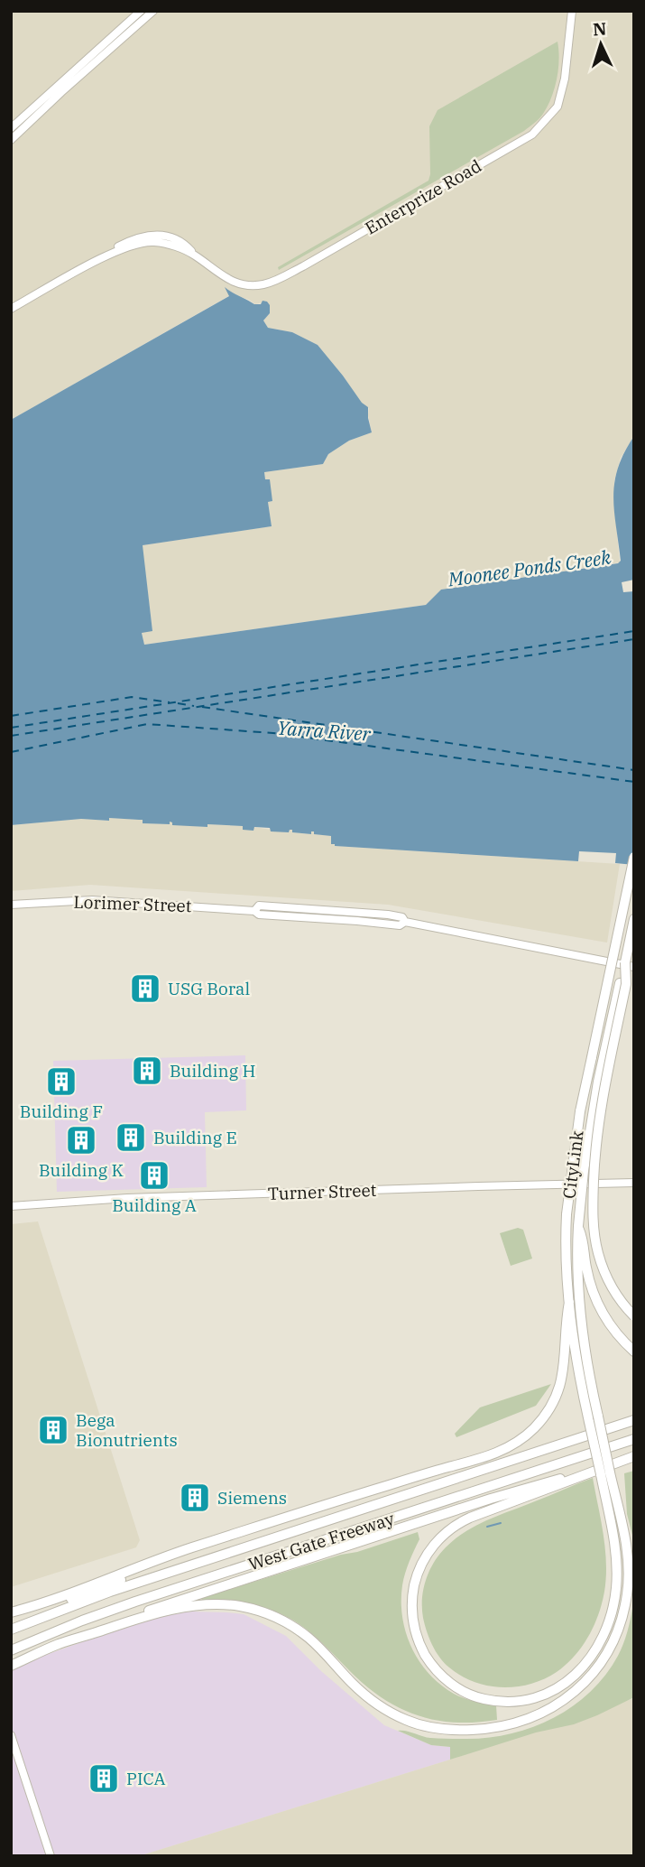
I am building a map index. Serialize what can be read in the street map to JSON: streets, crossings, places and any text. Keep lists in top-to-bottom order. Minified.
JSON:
{"streets":{"highway":["CityLink","West Gate Freeway"],"street":["Enterprize Road","Lorimer Street","Turner Street"]},"crossings":[["Lorimer Street","CityLink"]],"water":["Moonee Ponds Creek","Yarra River"],"places":{"building":["USG Boral","Building H","Building F","Building E","Building K","Building A","Bega Bionutrients","Siemens","PICA"]},"north":"top"}
